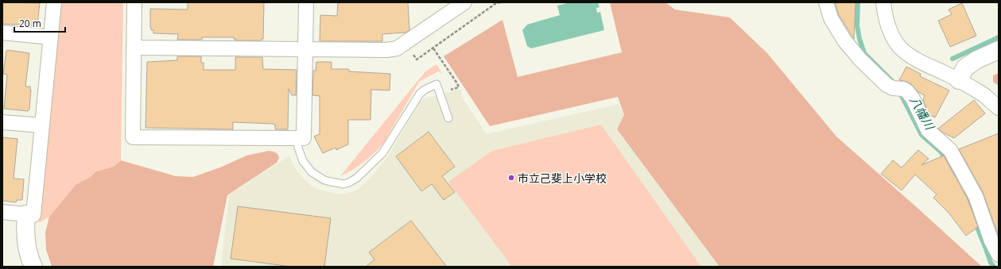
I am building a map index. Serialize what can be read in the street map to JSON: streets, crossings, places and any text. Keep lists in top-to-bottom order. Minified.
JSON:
{"water":["八幡川"],"places":["市立己斐上小学校"],"scale_bar":"20 m"}
